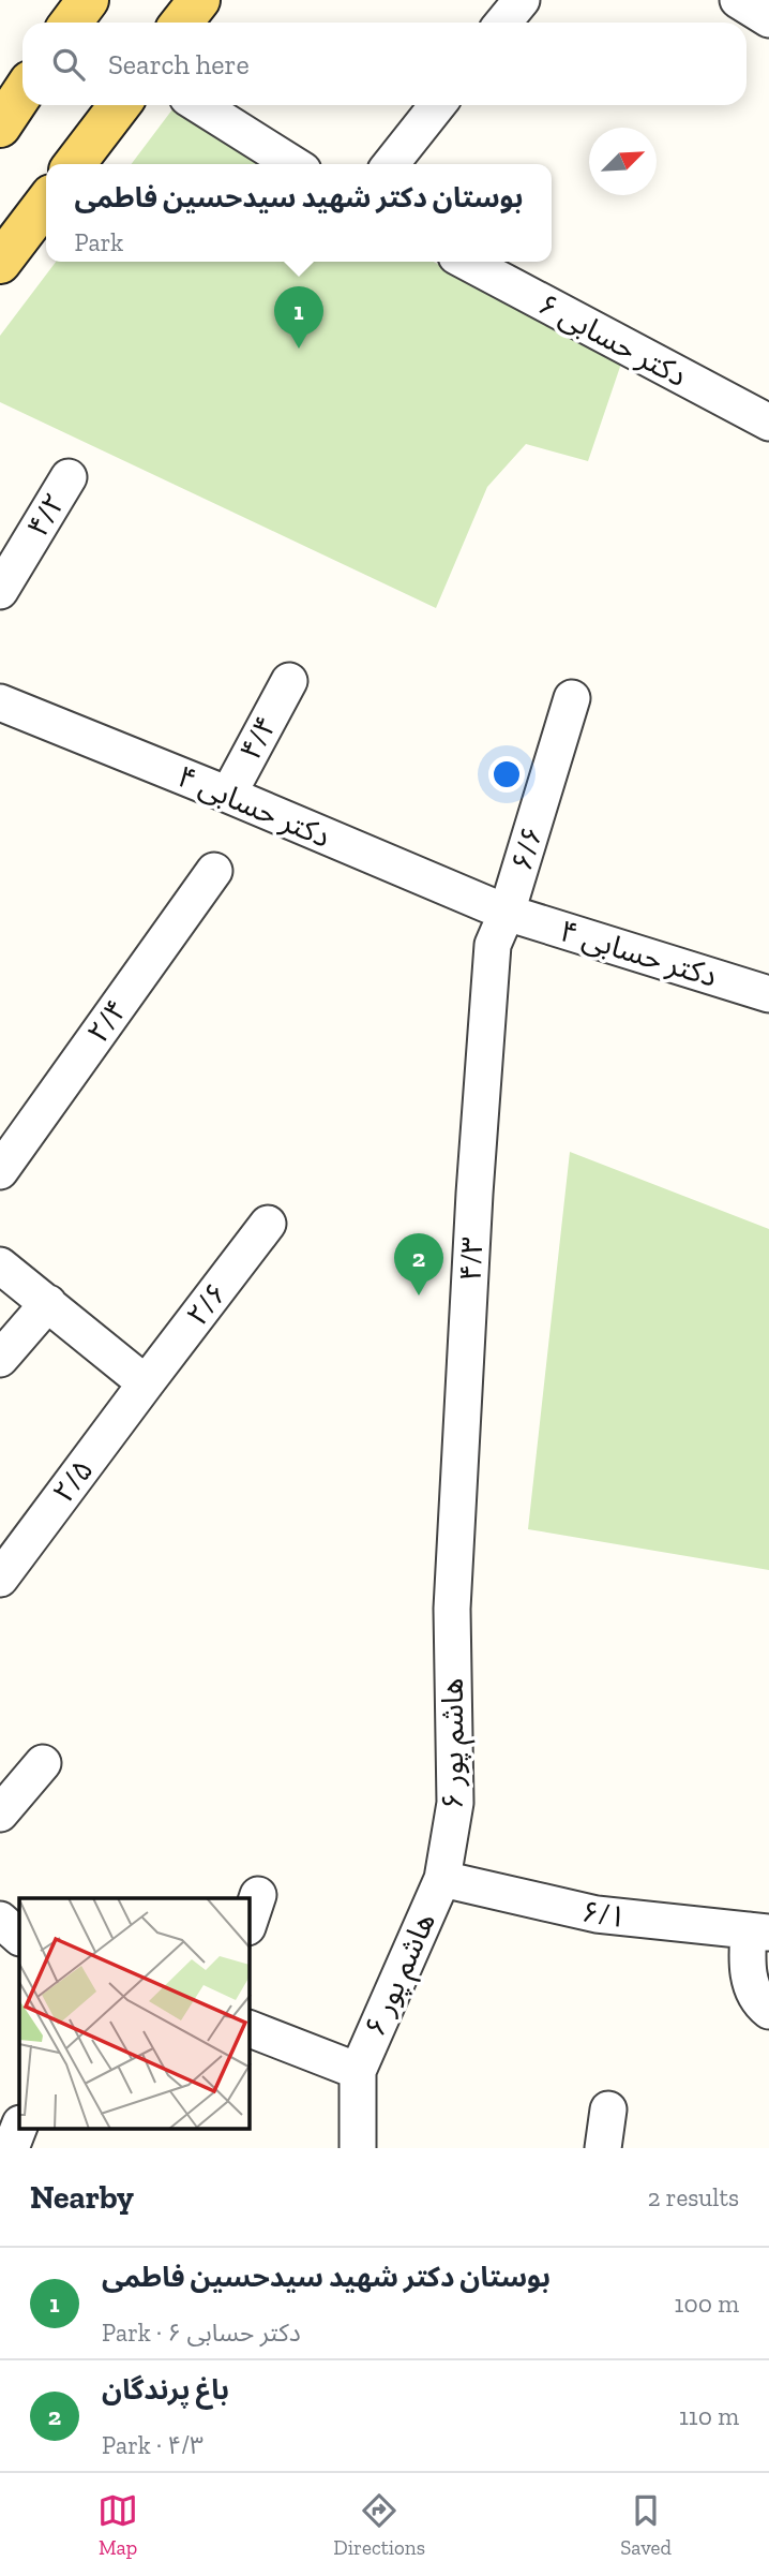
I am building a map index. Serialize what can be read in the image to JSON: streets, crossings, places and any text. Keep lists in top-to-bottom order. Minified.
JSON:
{"streets":{"street":["۶ دکتر حسابی","۴/۲","۴/۴","دکتر حسابی ۴","۶/۶","۴ دکتر حسابی","۲/۴","۴/۳","۲/۶","۲/۵","هاشم پور ۶","۶/۱","۶ هاشم پور"]},"crossings":[["۴/۴","دکتر حسابی ۴"],["دکتر حسابی ۴","۶/۶"],["دکتر حسابی ۴","۴ دکتر حسابی"],["دکتر حسابی ۴","۴/۳"],["۶/۶","۴ دکتر حسابی"],["۶/۶","۴/۳"],["۴ دکتر حسابی","۴/۳"],["۴/۳","هاشم پور ۶"],["۲/۶","۲/۵"],["هاشم پور ۶","۶/۱"],["هاشم پور ۶","۶ هاشم پور"],["۶/۱","۶ هاشم پور"]],"north":"top right","page":{"search":"Search here","popup":["بوستان دکتر شهید سیدحسین فاطمی","Park"],"pins":["1","2"],"heading":["Nearby","2 results"],"list":[{"mark":"1","name":"بوستان دکتر شهید سیدحسین فاطمی","note":"Park · ۶ دکتر حسابی","value":"100 m"},{"mark":"2","name":"باغ پرندگان","note":"Park · ۴/۳","value":"110 m"}],"nav":["Map","Directions","Saved"]}}
